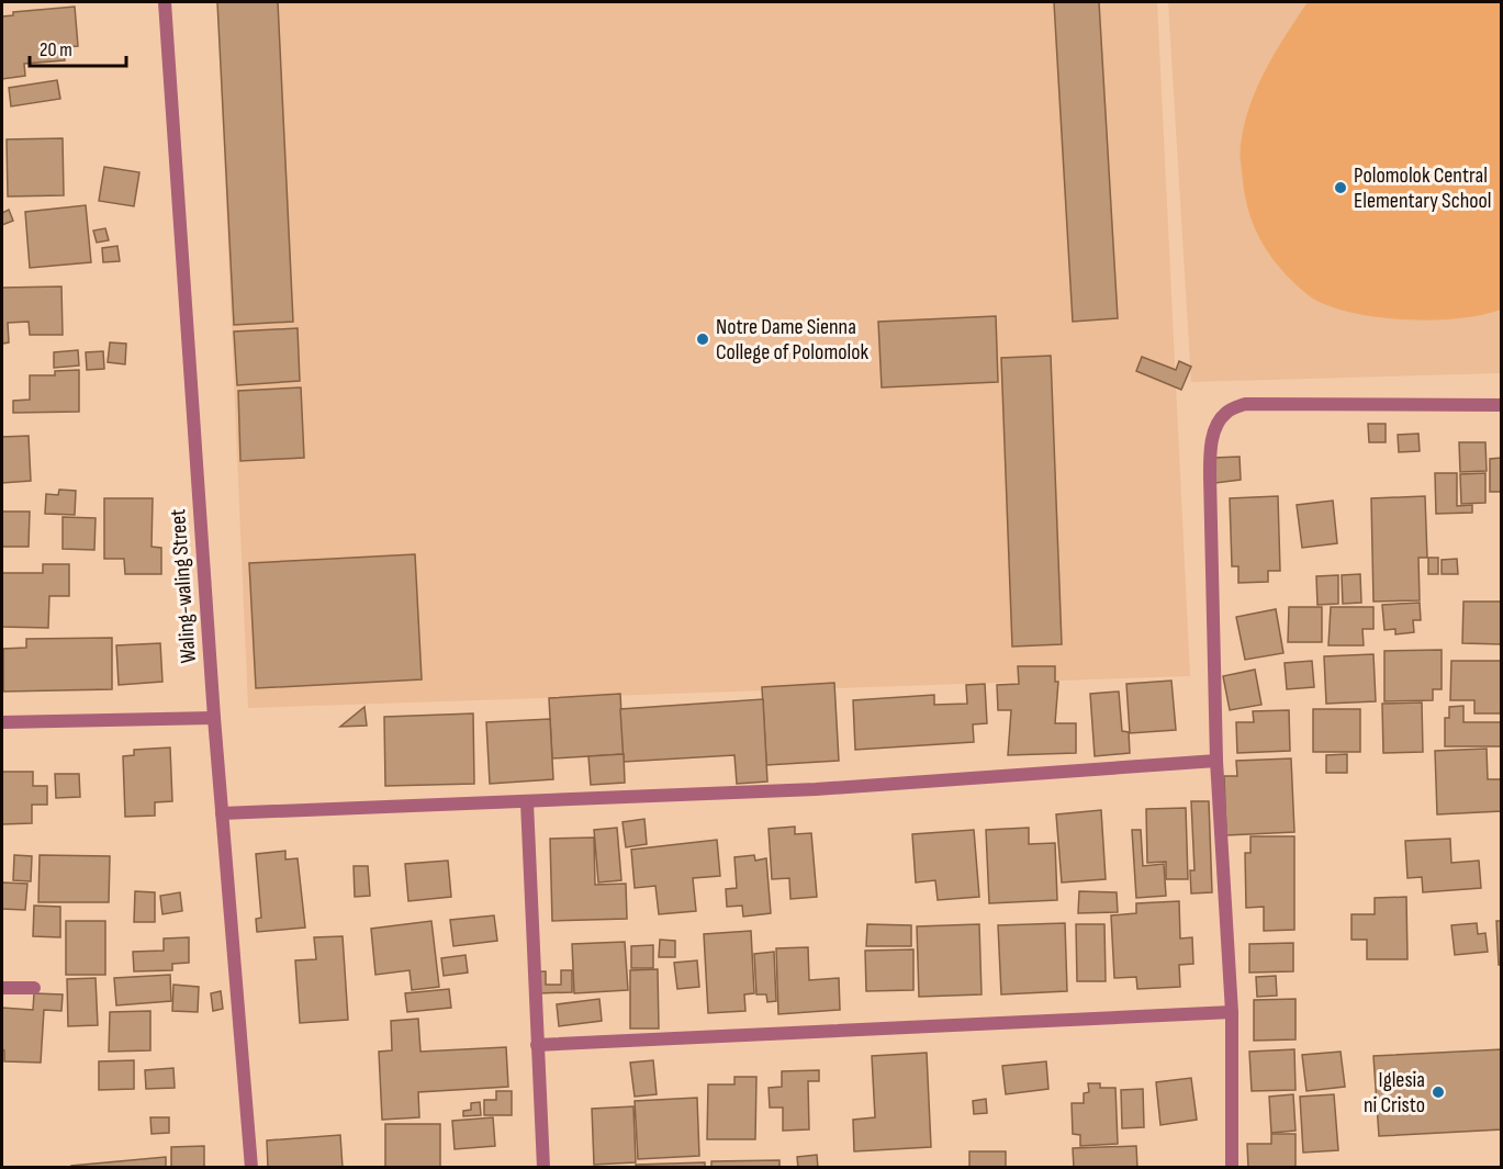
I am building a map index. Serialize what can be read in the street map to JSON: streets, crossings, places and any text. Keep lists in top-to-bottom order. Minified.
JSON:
{"streets":{"street":["Waling-waling Street"]},"places":["Polomolok Central Elementary School","Notre Dame Sienna College of Polomolok","Iglesia ni Cristo"],"scale_bar":"20 m"}
